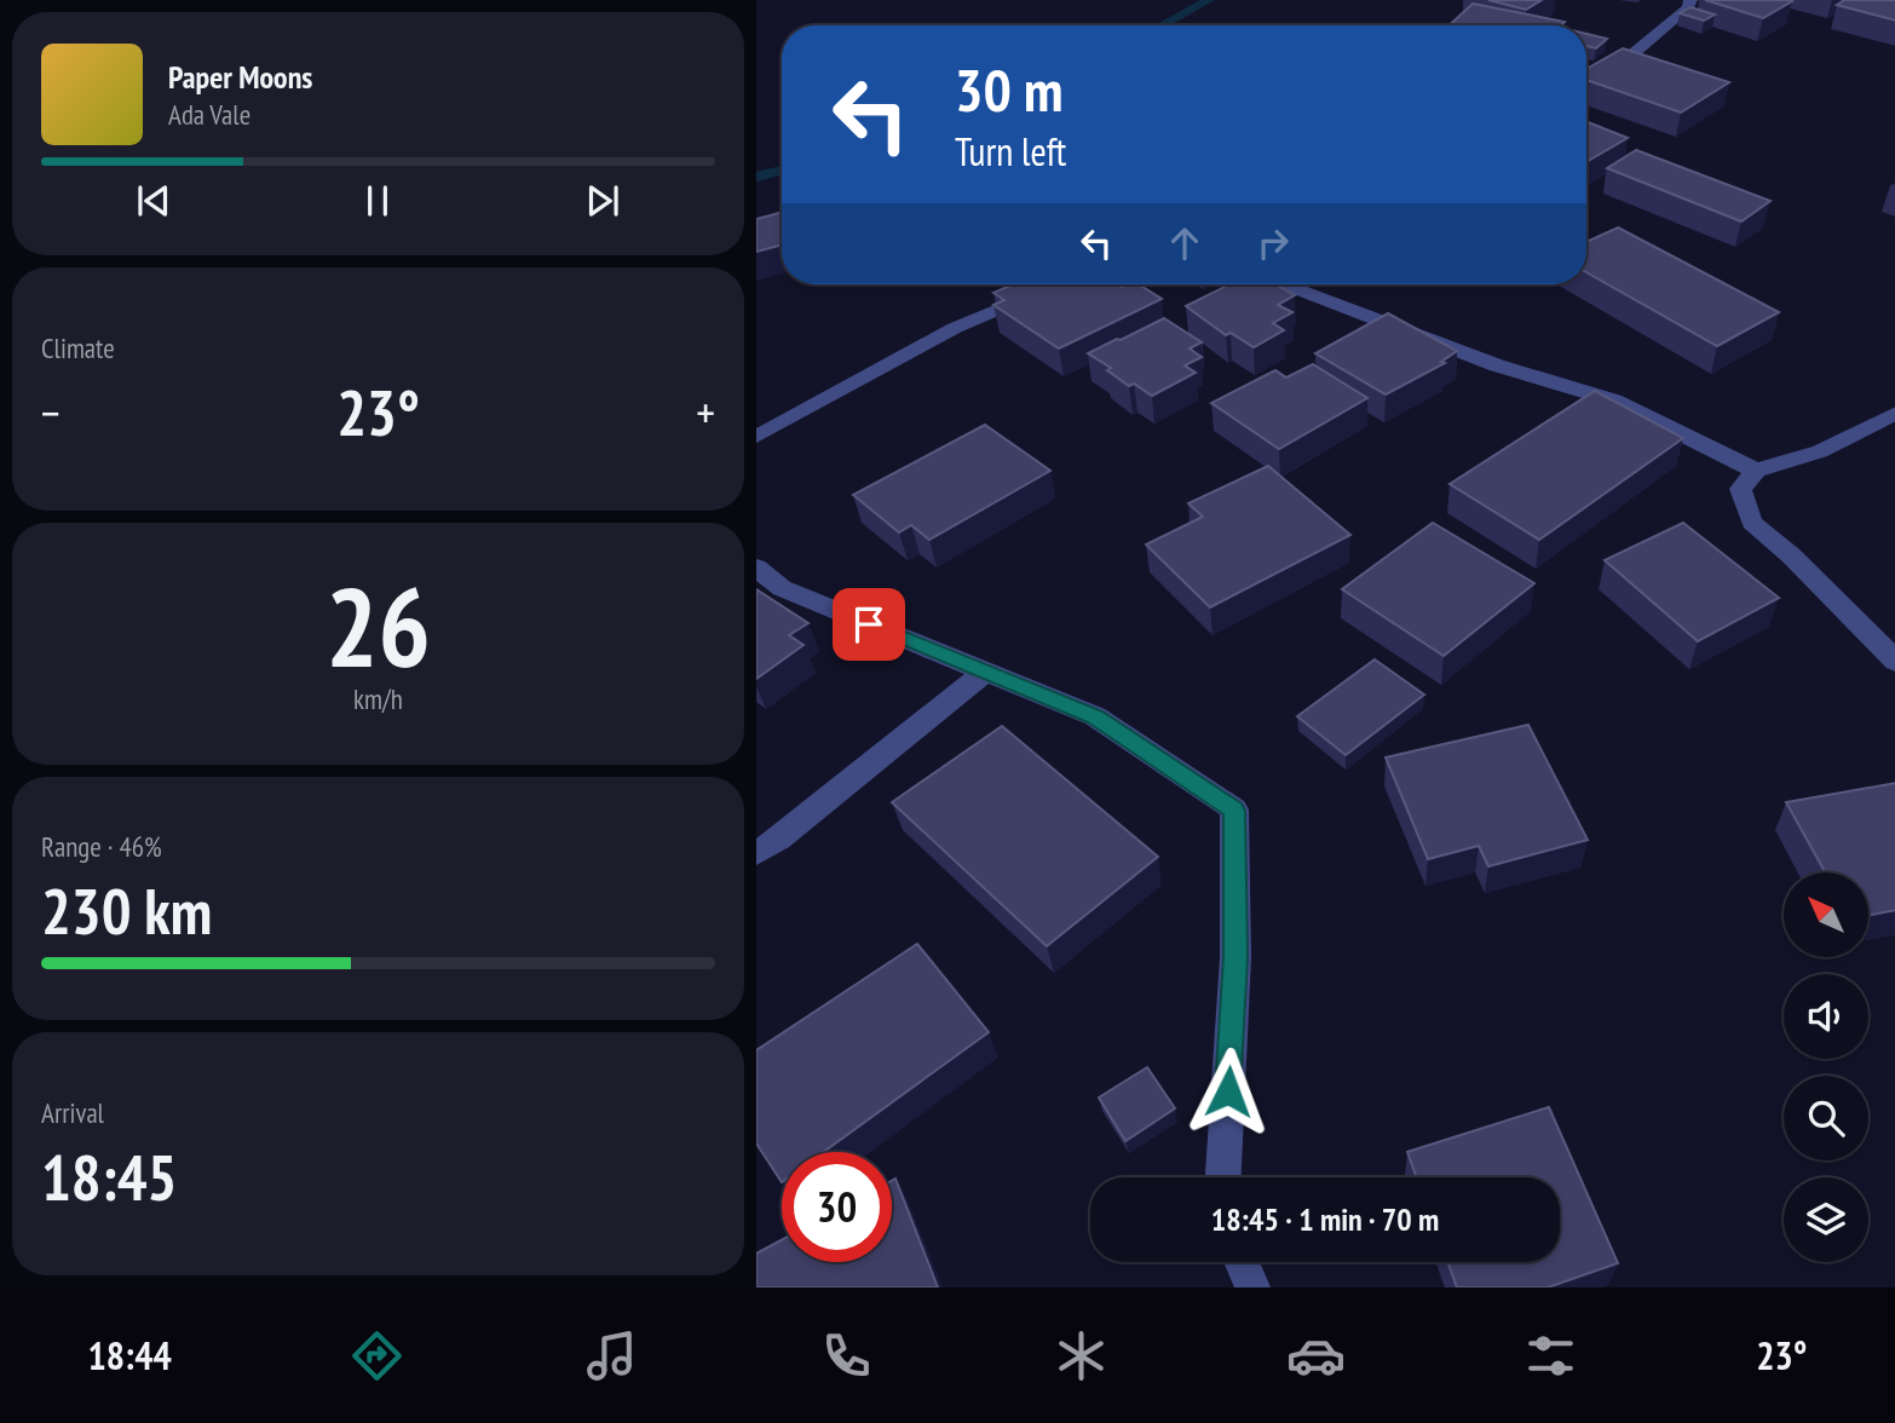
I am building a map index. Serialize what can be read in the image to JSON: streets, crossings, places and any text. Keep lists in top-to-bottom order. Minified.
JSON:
{"north":"top left","page":{"turn":["30 m","Turn left"],"song":["Paper Moons","Ada Vale"],"tile":["Climate",["26","km/h"],["Range · 46%","230 km"],["Arrival","18:45"]],"heat":["−","23°","+"],"limit":"30","trip":"18:45 · 1 min · 70 m","tabs":["18:44","23°"]}}
